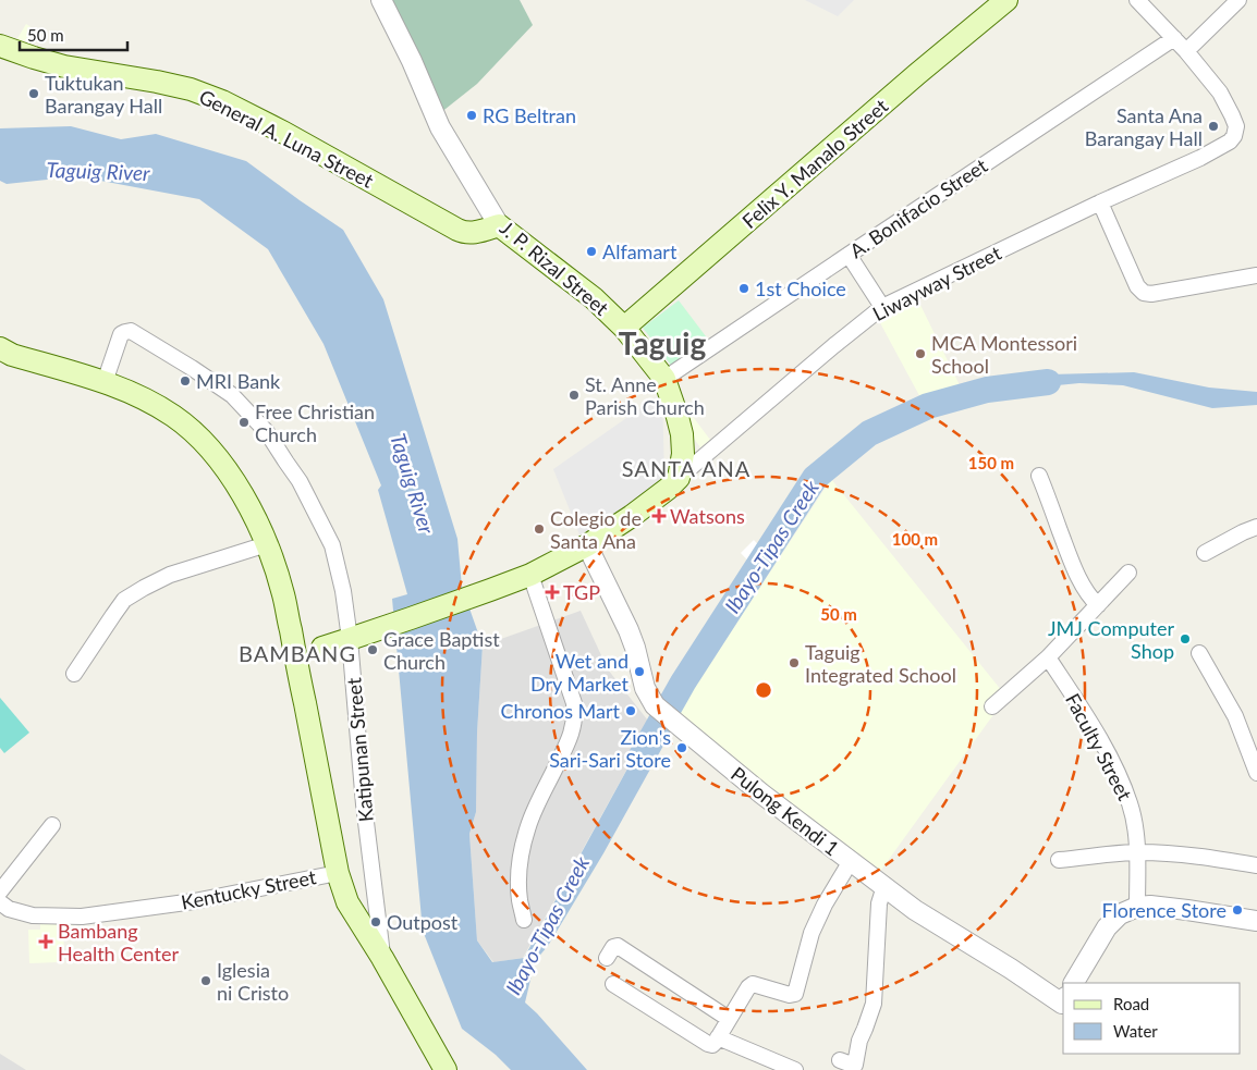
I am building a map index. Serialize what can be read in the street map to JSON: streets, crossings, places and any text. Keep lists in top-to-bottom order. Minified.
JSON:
{"streets":{"main road":["General A. Luna Street","Felix Y. Manalo Street","J. P. Rizal Street"],"street":["A. Bonifacio Street","Liwayway Street","Faculty Street","Katipunan Street","Pulong Kendi 1","Kentucky Street"]},"crossings":[["General A. Luna Street","J. P. Rizal Street"],["Felix Y. Manalo Street","J. P. Rizal Street"],["A. Bonifacio Street","J. P. Rizal Street"],["J. P. Rizal Street","Liwayway Street"]],"districts":["Taguig","SANTA ANA","BAMBANG"],"water":["Taguig River","Ibayo-Tipas Creek"],"places":{"other":["Tuktukan Barangay Hall","RG Beltran","Santa Ana Barangay Hall","Alfamart","1st Choice","MCA Montessori School","MRI Bank","St. Anne Parish Church","Free Christian Church","Colegio de Santa Ana","JMJ Computer Shop","Grace Baptist Church","Taguig Integrated School","Wet and Dry Market","Chronos Mart","Zion's Sari-Sari Store","Florence Store","Outpost","Iglesia ni Cristo"],"health":["Watsons","TGP","Bambang Health Center"]},"legend":["Road","Water"],"scale_bar":"50 m","rings":["150 m","100 m","50 m"]}
